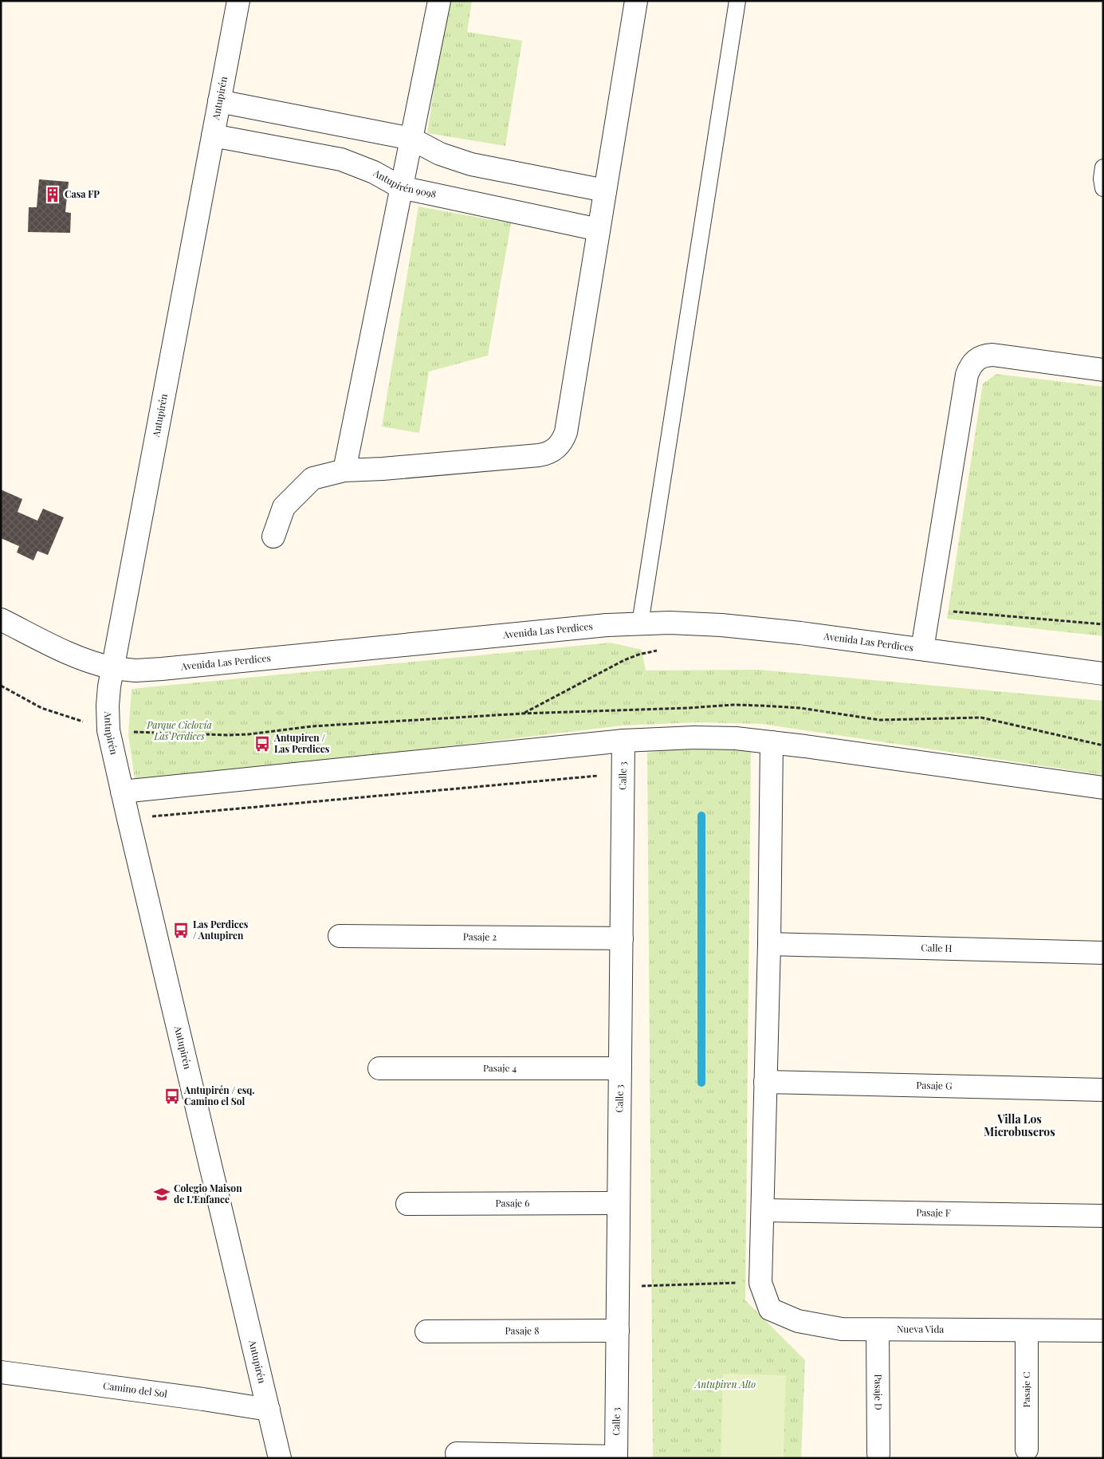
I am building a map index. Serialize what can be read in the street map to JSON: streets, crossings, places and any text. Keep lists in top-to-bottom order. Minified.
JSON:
{"streets":{"street":["Antupirén","Antupirén 9098","Avenida Las Perdices","Calle 3","Pasaje 2","Calle H","Pasaje 4","Pasaje G","Pasaje 6","Pasaje F","Nueva Vida","Pasaje 8","Pasaje C","Camino del Sol","Pasaje D"]},"crossings":[["Antupirén","Antupirén 9098"],["Antupirén","Avenida Las Perdices"],["Antupirén","Camino del Sol"],["Calle 3","Pasaje 2"],["Calle 3","Pasaje 4"],["Calle 3","Pasaje 6"],["Calle 3","Pasaje 8"],["Nueva Vida","Pasaje C"],["Nueva Vida","Pasaje D"]],"districts":["Villa Los Microbuseros"],"parks":["Parque Ciclovía Las Perdices","Antupiren Alto"],"places":{"building":["Casa FP"],"bus stop":["Antupiren / Las Perdices","Las Perdices / Antupiren","Antupirén / esq. Camino el Sol"],"school or university":["Colegio Maison de L'Enfance"]}}
